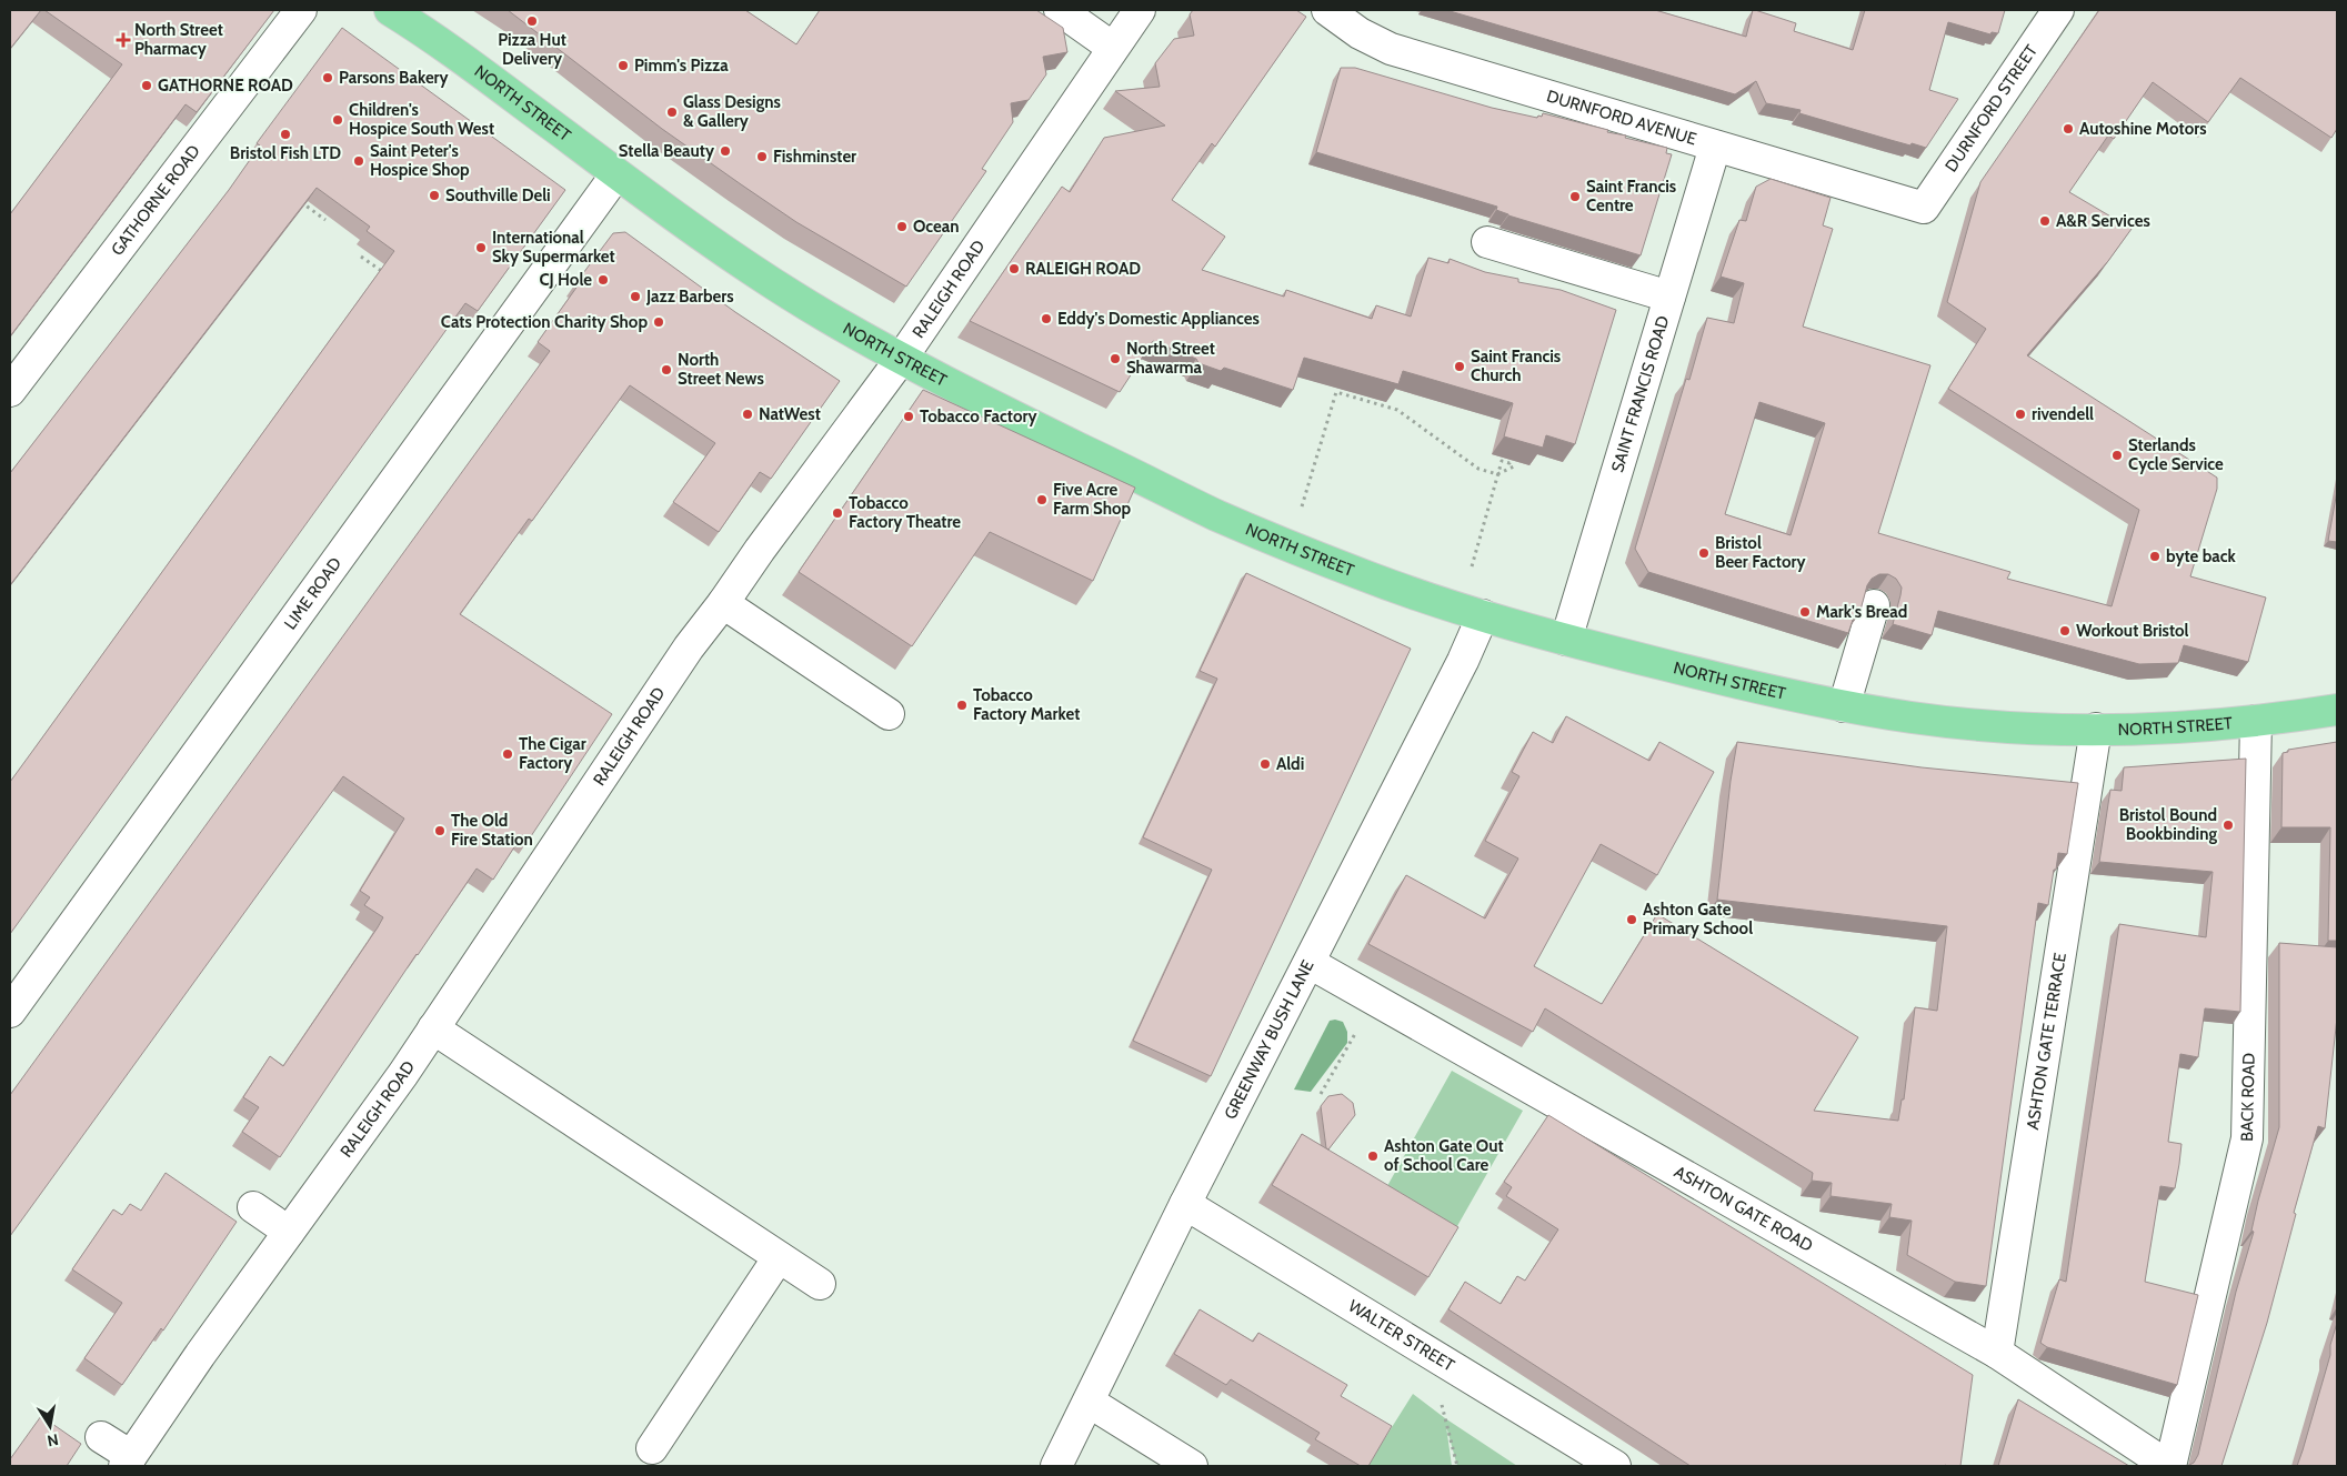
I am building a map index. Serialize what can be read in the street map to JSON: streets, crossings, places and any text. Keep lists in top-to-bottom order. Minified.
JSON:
{"streets":{"main road":["NORTH STREET"],"street":["DURNFORD STREET","DURNFORD AVENUE","GATHORNE ROAD","RALEIGH ROAD","SAINT FRANCIS ROAD","LIME ROAD","GREENWAY BUSH LANE","ASHTON GATE TERRACE","BACK ROAD","ASHTON GATE ROAD","WALTER STREET"]},"crossings":[["NORTH STREET","RALEIGH ROAD"],["NORTH STREET","SAINT FRANCIS ROAD"],["NORTH STREET","LIME ROAD"],["NORTH STREET","GREENWAY BUSH LANE"],["NORTH STREET","ASHTON GATE TERRACE"],["NORTH STREET","BACK ROAD"],["DURNFORD STREET","DURNFORD AVENUE"],["DURNFORD AVENUE","SAINT FRANCIS ROAD"],["GREENWAY BUSH LANE","ASHTON GATE ROAD"],["GREENWAY BUSH LANE","WALTER STREET"],["ASHTON GATE TERRACE","ASHTON GATE ROAD"],["BACK ROAD","ASHTON GATE ROAD"]],"places":{"other":["Pizza Hut Delivery","Pimm's Pizza","Parsons Bakery","GATHORNE ROAD","Glass Designs & Gallery","Children's Hospice South West","Autoshine Motors","Bristol Fish LTD","Stella Beauty","Fishminster","Saint Peter's Hospice Shop","Southville Deli","Saint Francis Centre","A&R Services","Ocean","International Sky Supermarket","RALEIGH ROAD","CJ Hole","Jazz Barbers","Eddy's Domestic Appliances","Cats Protection Charity Shop","North Street Shawarma","Saint Francis Church","North Street News","NatWest","rivendell","Tobacco Factory","Sterlands Cycle Service","Five Acre Farm Shop","Tobacco Factory Theatre","Bristol Beer Factory","byte back","Mark's Bread","Workout Bristol","Tobacco Factory Market","The Cigar Factory","Aldi","Bristol Bound Bookbinding","The Old Fire Station","Ashton Gate Primary School","Ashton Gate Out of School Care"],"health":["North Street Pharmacy"]},"north":"bottom"}
